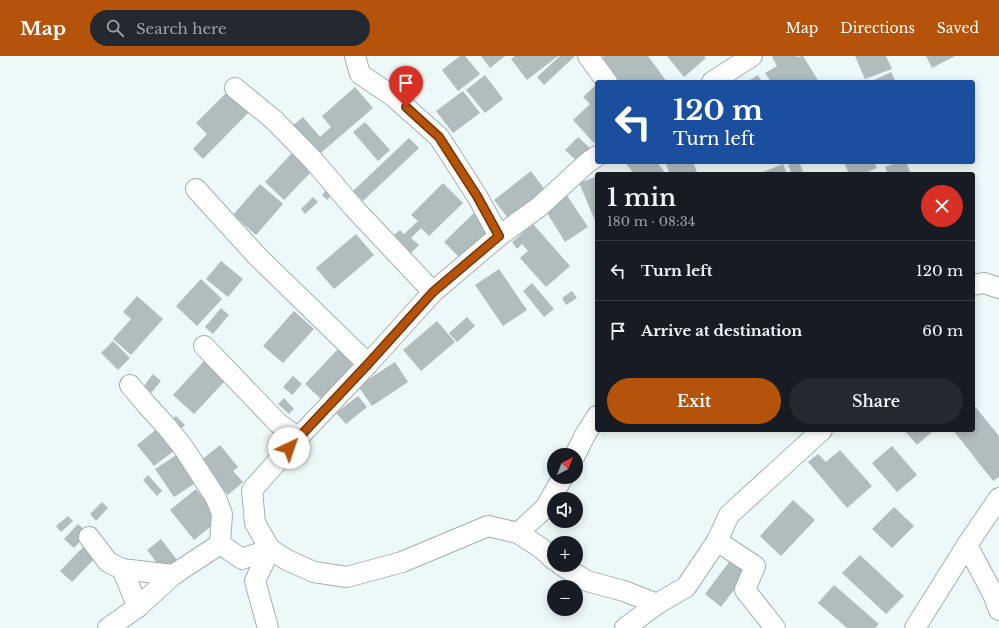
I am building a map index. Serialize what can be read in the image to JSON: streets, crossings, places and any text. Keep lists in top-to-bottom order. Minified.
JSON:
{"north":"top right","page":{"header":"Map","search":"Search here","nav":["Map","Directions","Saved"],"turn":["120 m","Turn left"],"heading":["1 min","180 m · 08:34"],"list":[{"name":"Turn left","value":"120 m"},{"name":"Arrive at destination","value":"60 m"}],"buttons":["Exit","Share"],"map_buttons":["+","−"]}}
